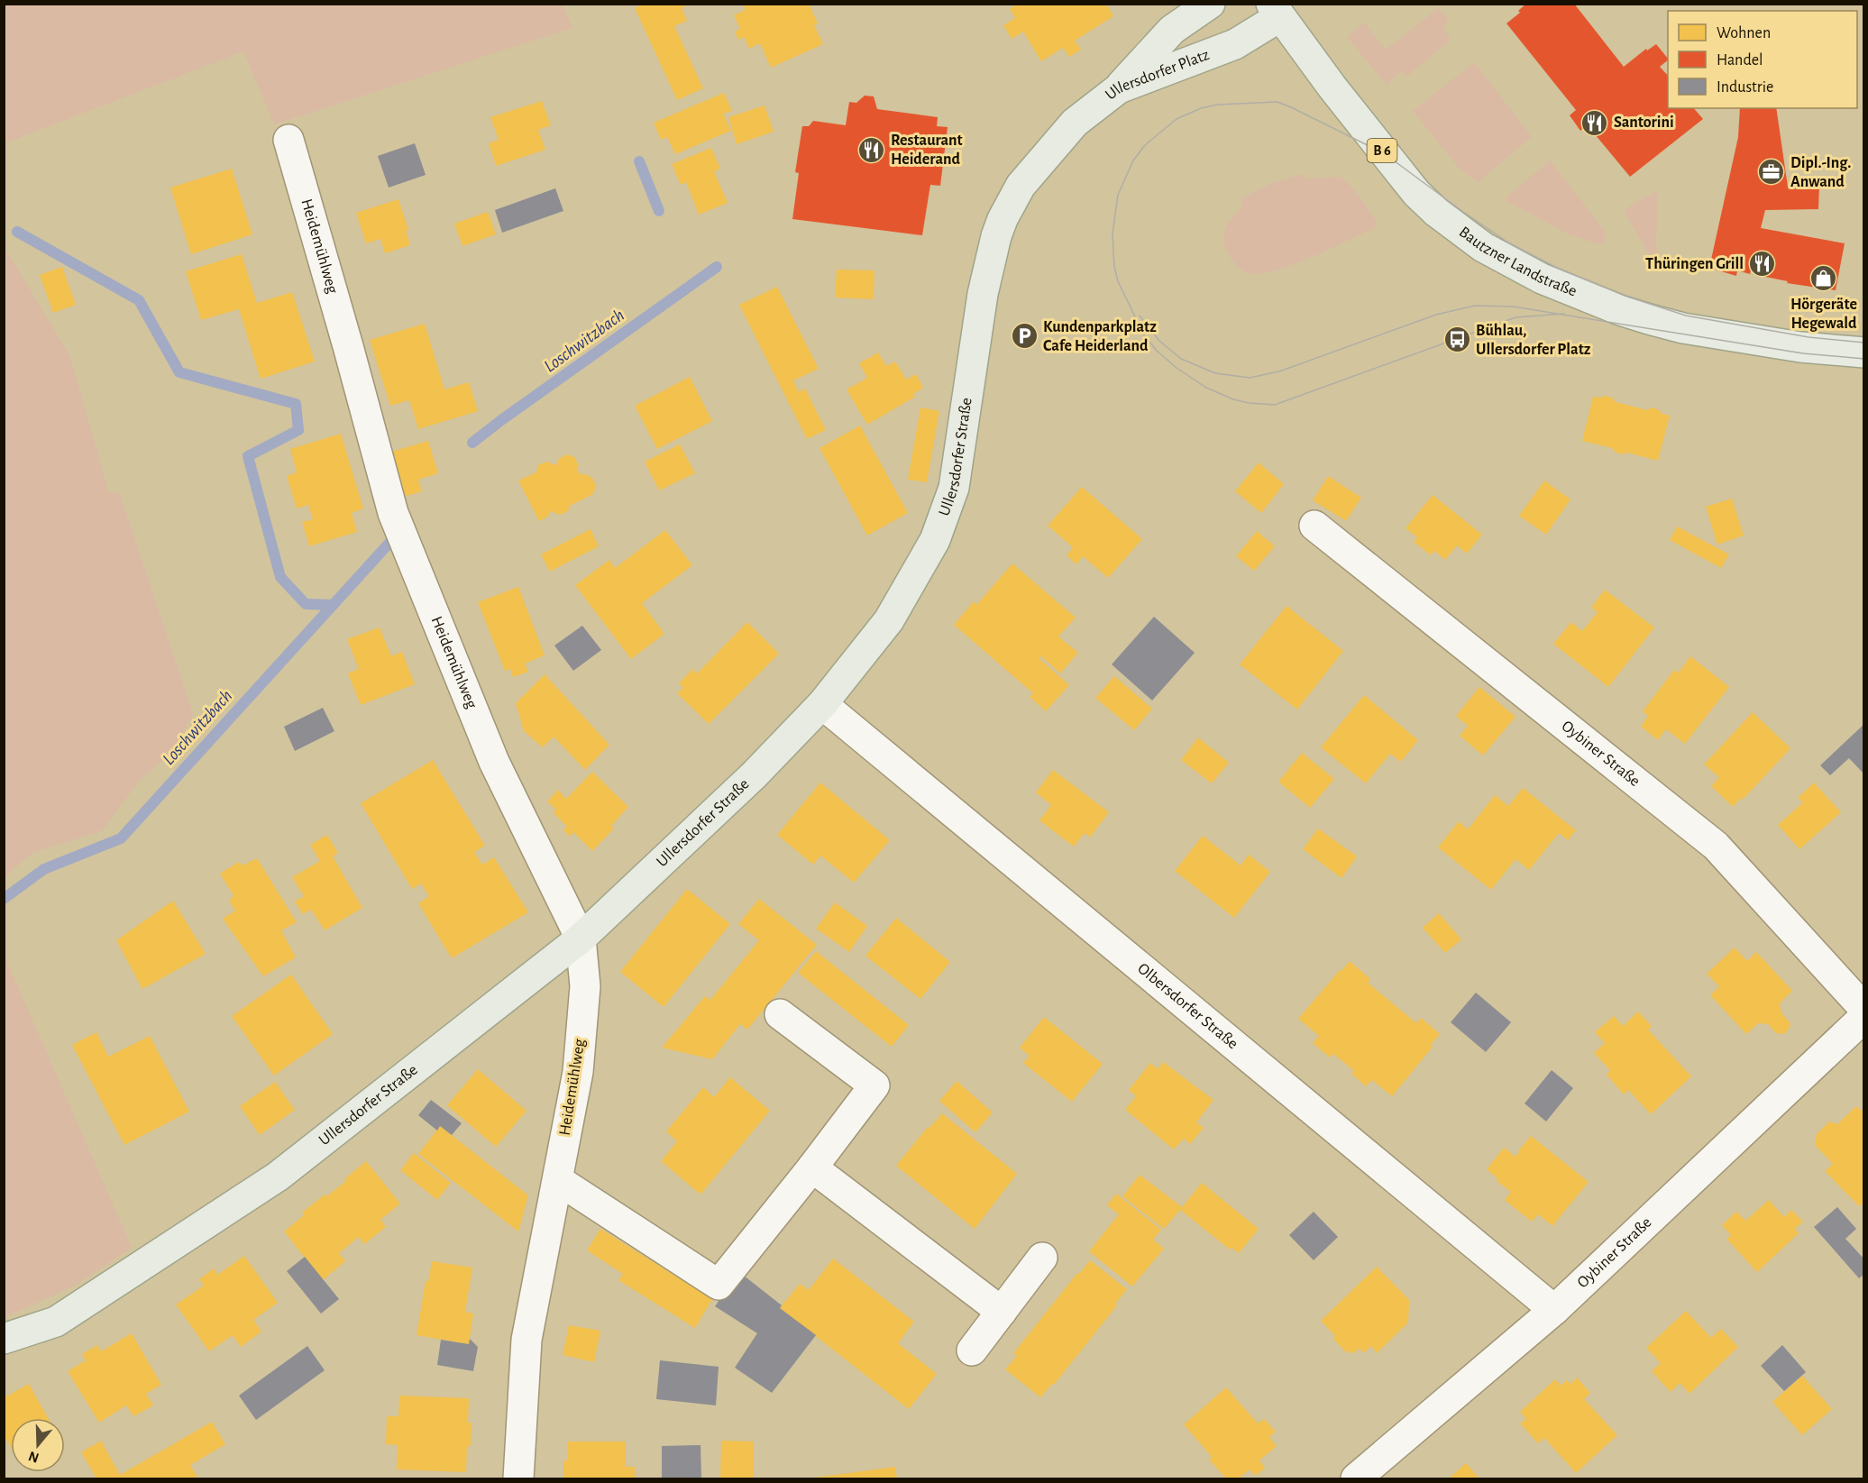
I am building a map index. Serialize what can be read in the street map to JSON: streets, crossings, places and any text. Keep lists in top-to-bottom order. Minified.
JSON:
{"streets":{"main road":["Ullersdorfer Platz","B 6","Bautzner Landstraße","Ullersdorfer Straße"],"street":["Heidemühlweg","Oybiner Straße","Olbersdorfer Straße"]},"crossings":[["Ullersdorfer Platz","Bautzner Landstraße"],["Ullersdorfer Platz","Ullersdorfer Straße"],["Heidemühlweg","Ullersdorfer Straße"],["Ullersdorfer Straße","Olbersdorfer Straße"],["Oybiner Straße","Olbersdorfer Straße"]],"water":["Loschwitzbach"],"places":{"restaurant":["Santorini","Restaurant Heiderand","Thüringen Grill"],"office":["Dipl.-Ing. Anwand"],"shop":["Hörgeräte Hegewald"],"parking":["Kundenparkplatz Cafe Heiderland"],"bus stop":["Bühlau, Ullersdorfer Platz"]},"legend":["Wohnen","Handel","Industrie"],"north":"bottom"}
